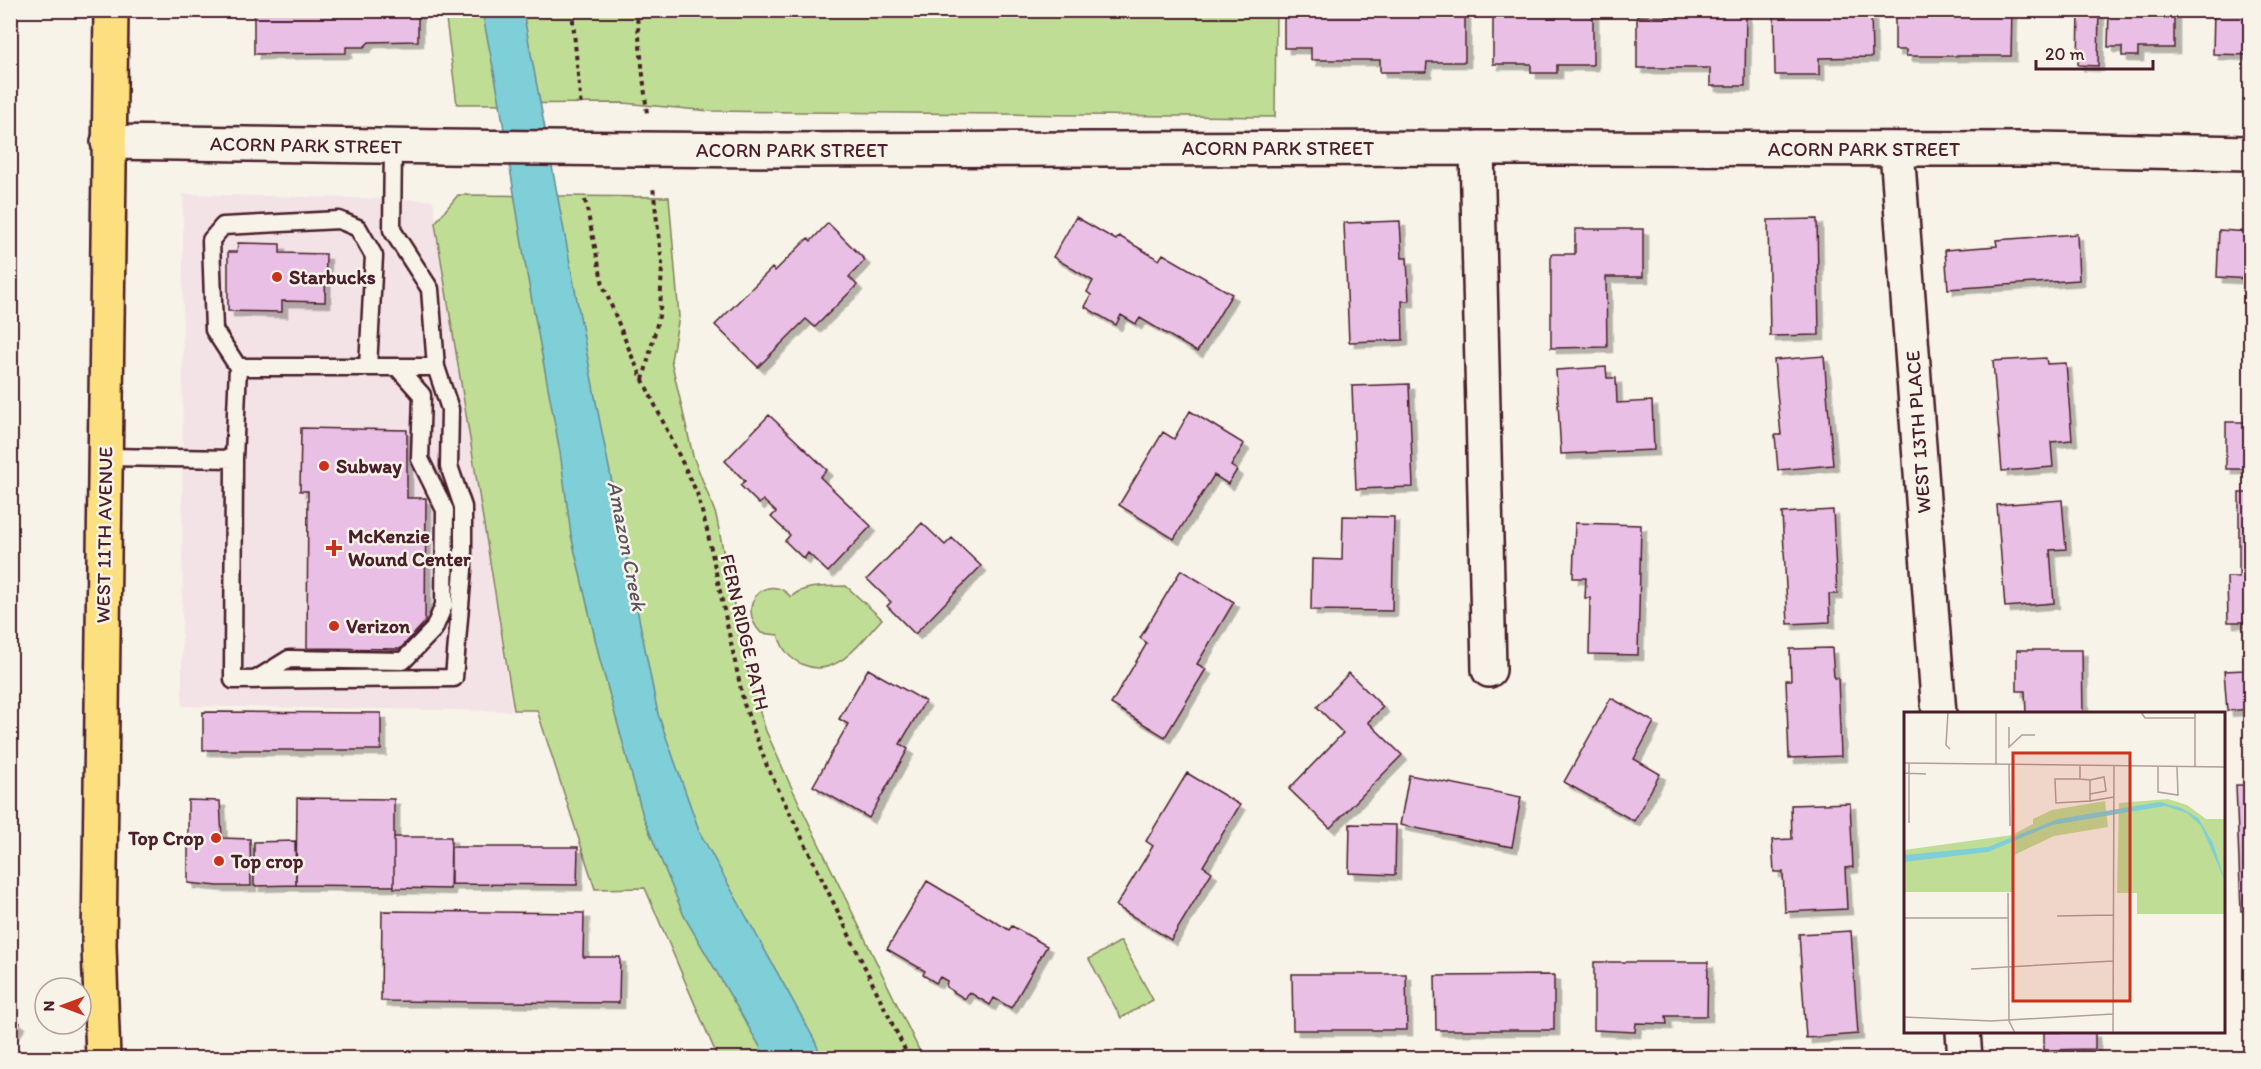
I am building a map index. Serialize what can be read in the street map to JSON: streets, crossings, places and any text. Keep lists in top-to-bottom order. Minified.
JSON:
{"streets":{"main road":["WEST 11TH AVENUE"],"street":["ACORN PARK STREET","WEST 13TH PLACE"],"path":["FERN RIDGE PATH"]},"crossings":[["ACORN PARK STREET","WEST 13TH PLACE"],["ACORN PARK STREET","WEST 11TH AVENUE"]],"water":["Amazon Creek"],"places":{"other":["Starbucks","Subway","Verizon","Top Crop","Top crop"],"health":["McKenzie Wound Center"]},"scale_bar":"20 m","north":"left"}
